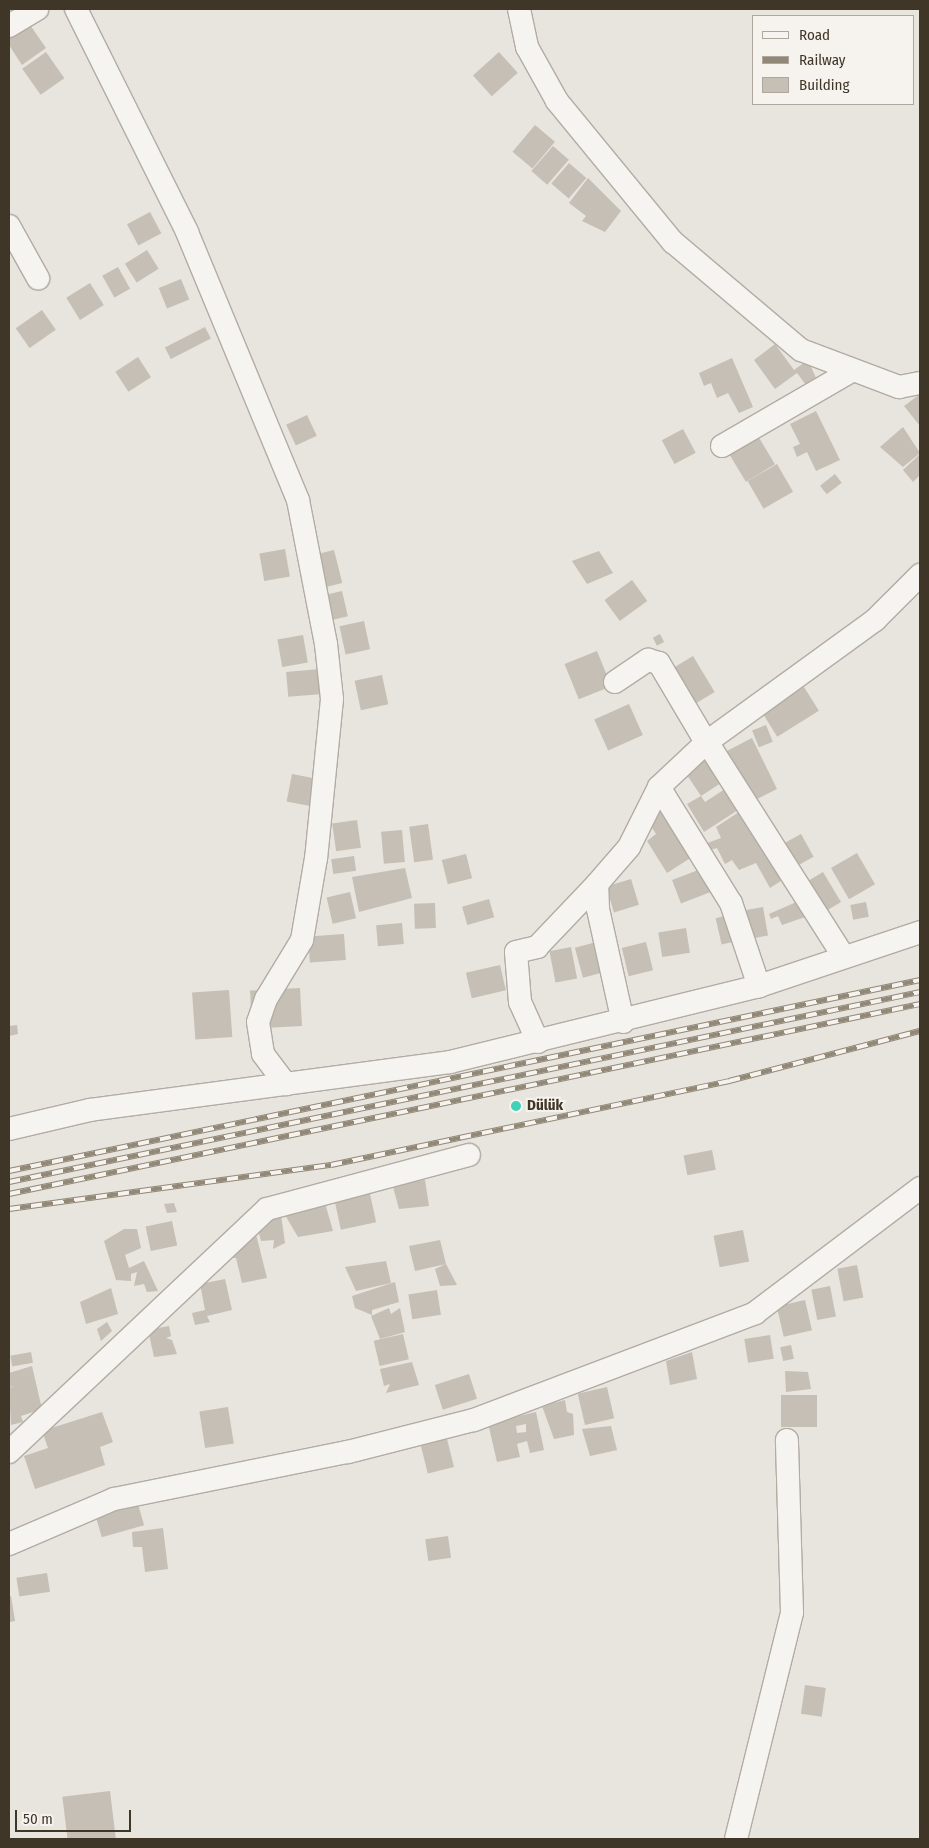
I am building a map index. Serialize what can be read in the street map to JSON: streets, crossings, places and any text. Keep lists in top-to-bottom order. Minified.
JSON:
{"places":["Dülük"],"legend":["Road","Railway","Building"],"scale_bar":"50 m"}
